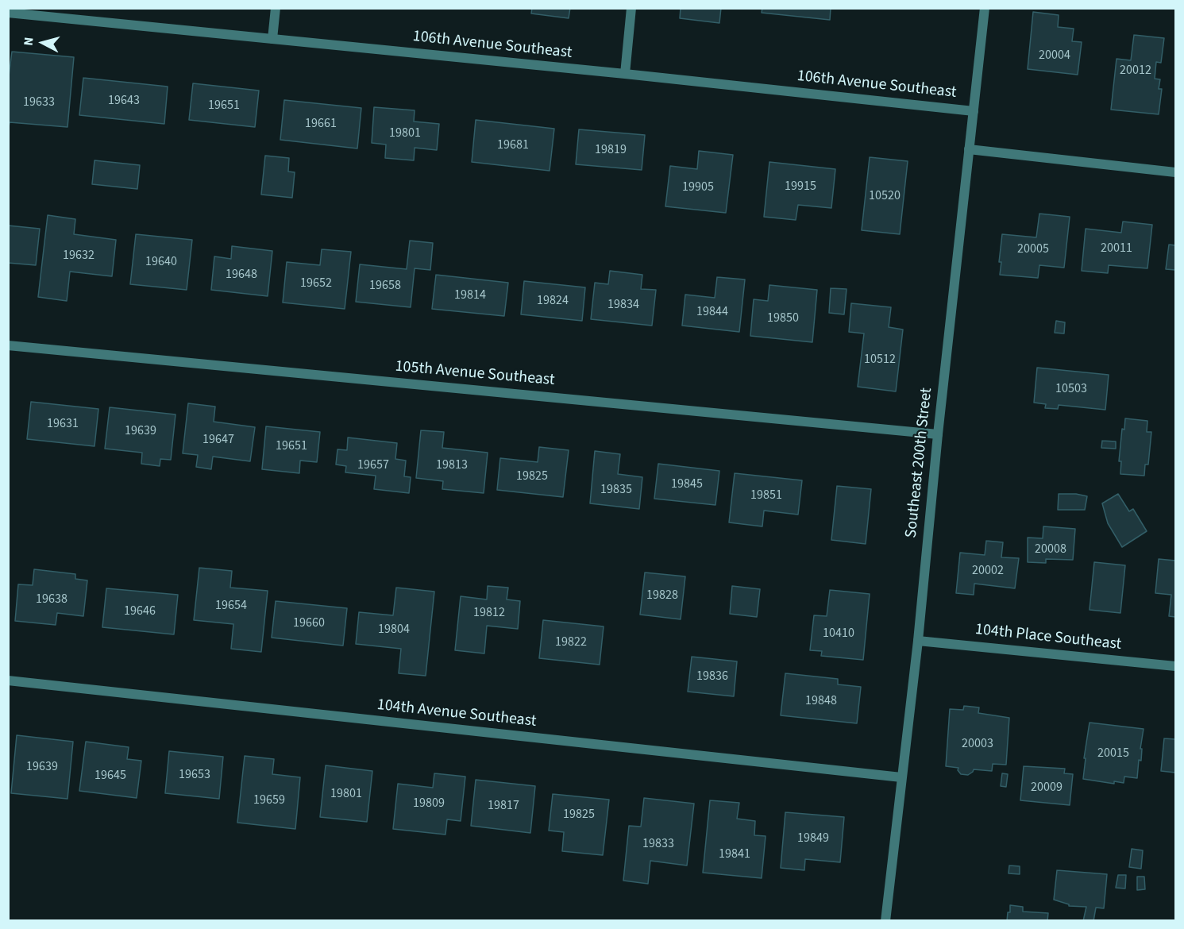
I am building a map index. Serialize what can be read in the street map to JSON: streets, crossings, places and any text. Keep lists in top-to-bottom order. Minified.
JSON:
{"streets":{"street":["106th Avenue Southeast","105th Avenue Southeast","Southeast 200th Street","104th Place Southeast","104th Avenue Southeast"]},"crossings":[["106th Avenue Southeast","Southeast 200th Street"],["105th Avenue Southeast","Southeast 200th Street"],["Southeast 200th Street","104th Place Southeast"],["Southeast 200th Street","104th Avenue Southeast"]],"house_numbers":["20004","20012","19643","19633","19651","19661","19801","19681","19819","19915","19905","10520","20011","20005","19632","19640","19648","19652","19658","19814","19824","19834","19844","19850","10512","10503","19631","19639","19647","19651","19657","19813","19825","19845","19835","19851","20008","20002","19828","19638","19654","19646","19812","19660","19804","10410","19822","19836","19848","20003","20015","19639","19653","19645","20009","19801","19659","19809","19817","19825","19849","19833","19841"],"north":"left"}
